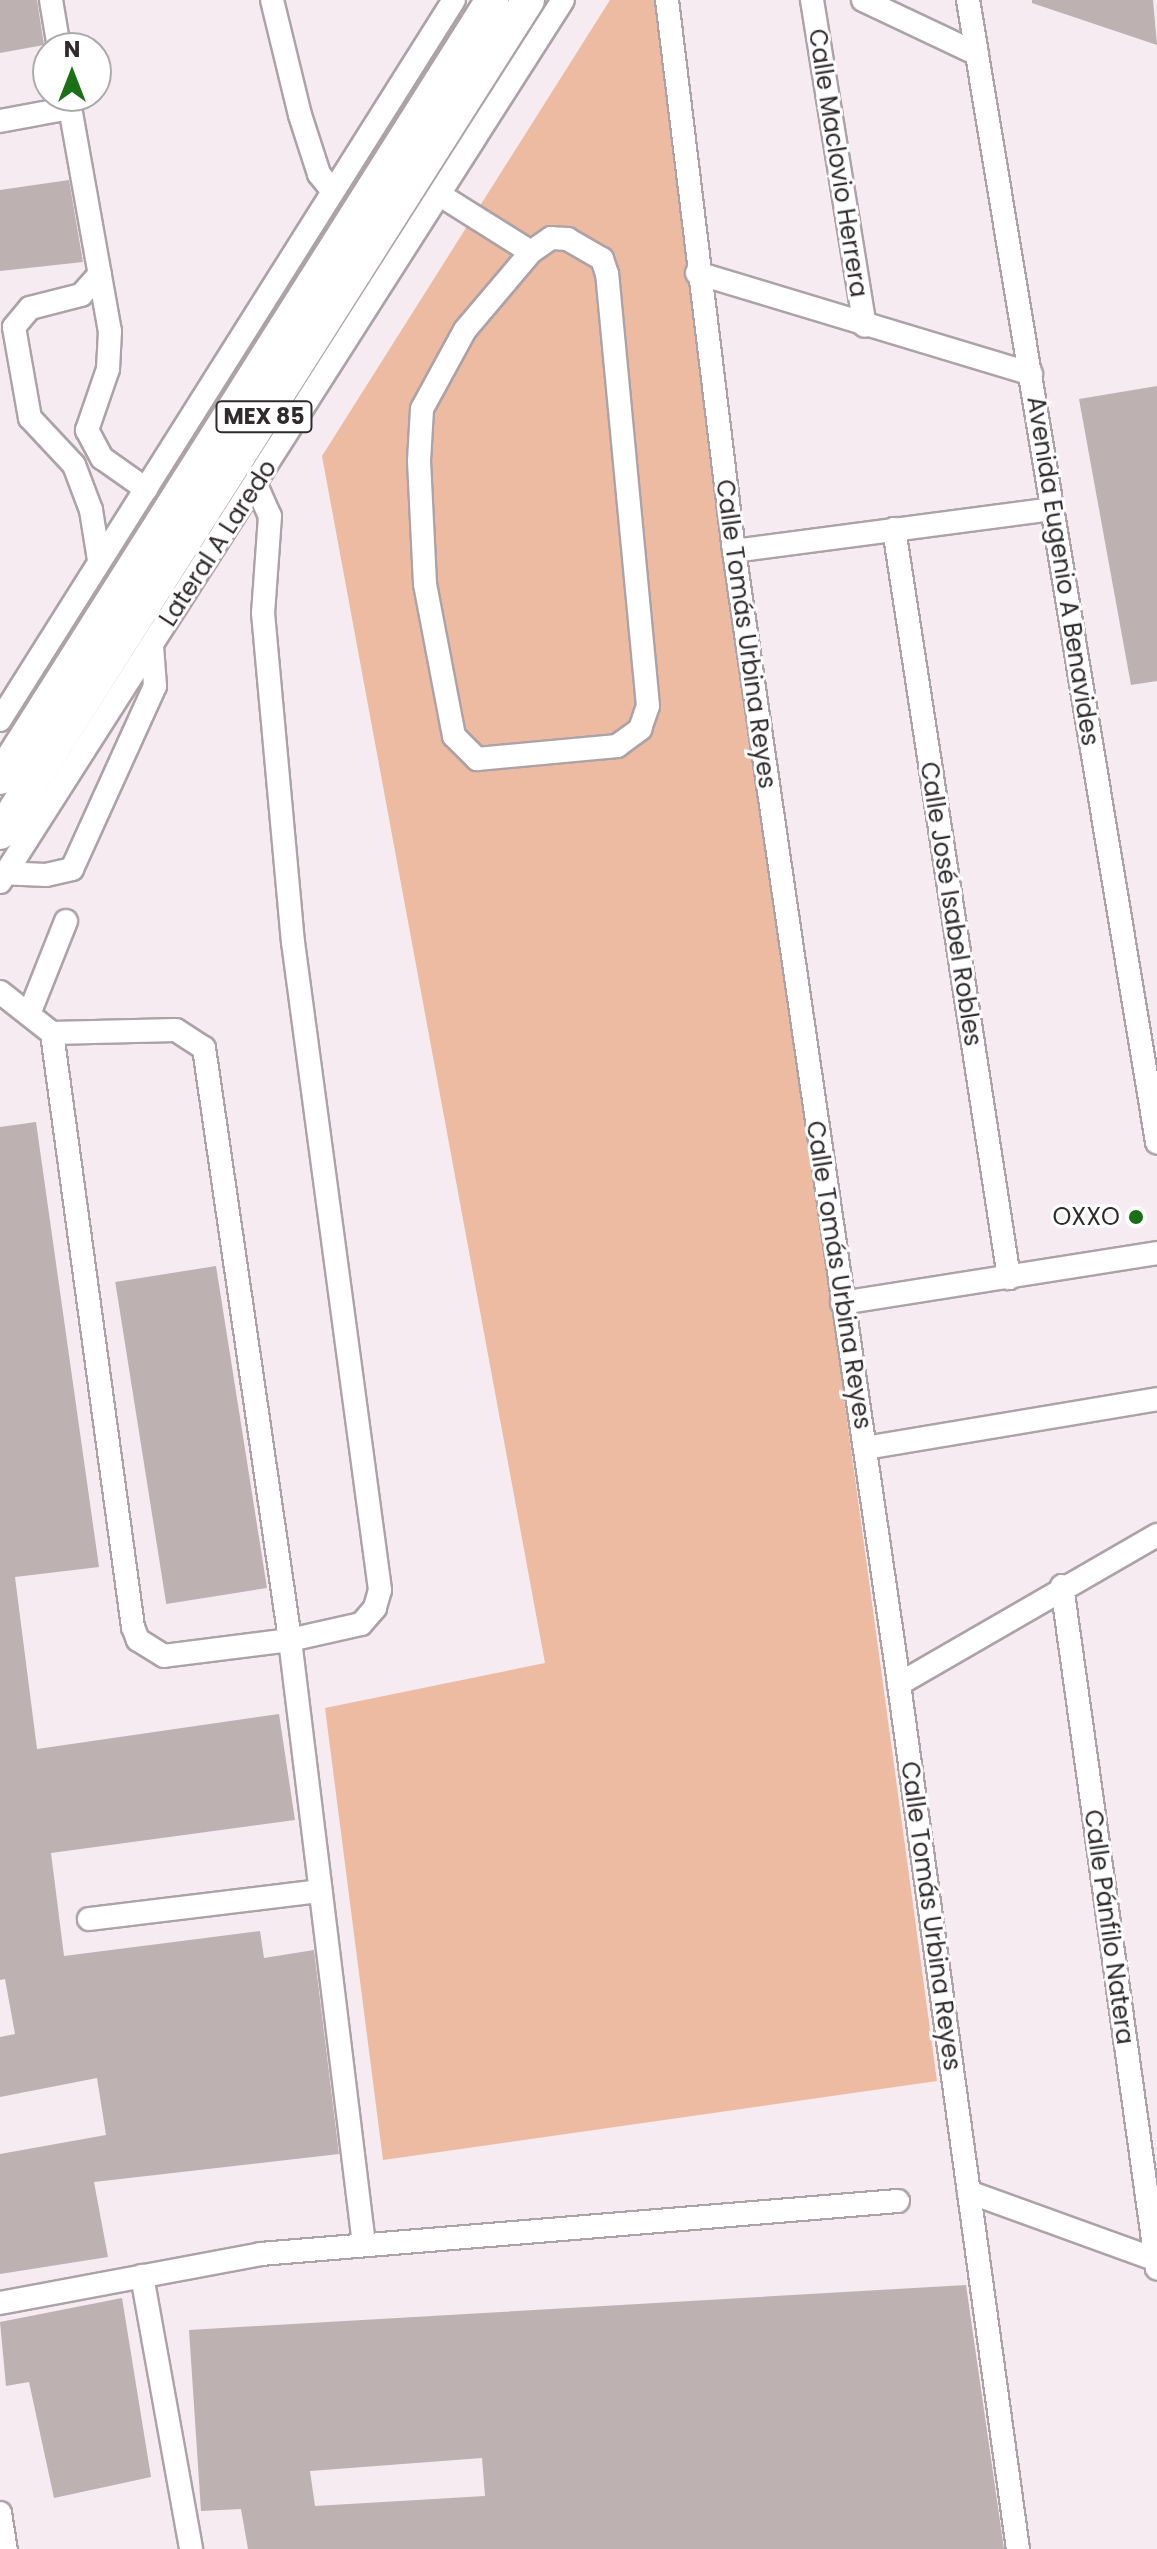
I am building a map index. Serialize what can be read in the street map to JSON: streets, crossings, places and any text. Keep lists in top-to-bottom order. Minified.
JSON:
{"streets":{"highway":["MEX 85"],"street":["Calle Maclovio Herrera","Lateral A Laredo","Avenida Eugenio A Benavides","Calle Tomás Urbina Reyes","Calle José Isabel Robles","Calle Pánfilo Natera"]},"places":["OXXO"],"north":"top"}
